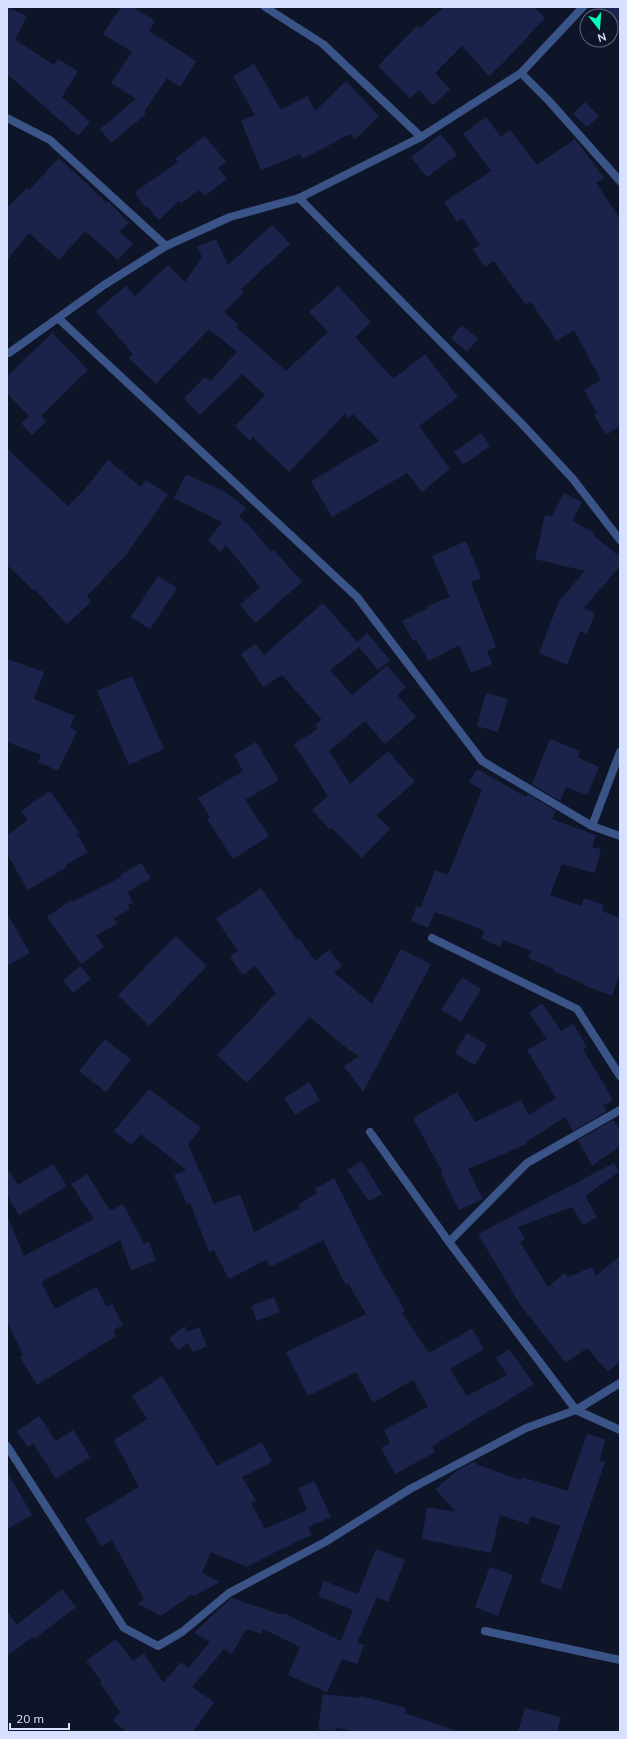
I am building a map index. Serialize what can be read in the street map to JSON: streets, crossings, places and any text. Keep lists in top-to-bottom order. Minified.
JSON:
{"scale_bar":"20 m","north":"bottom"}
